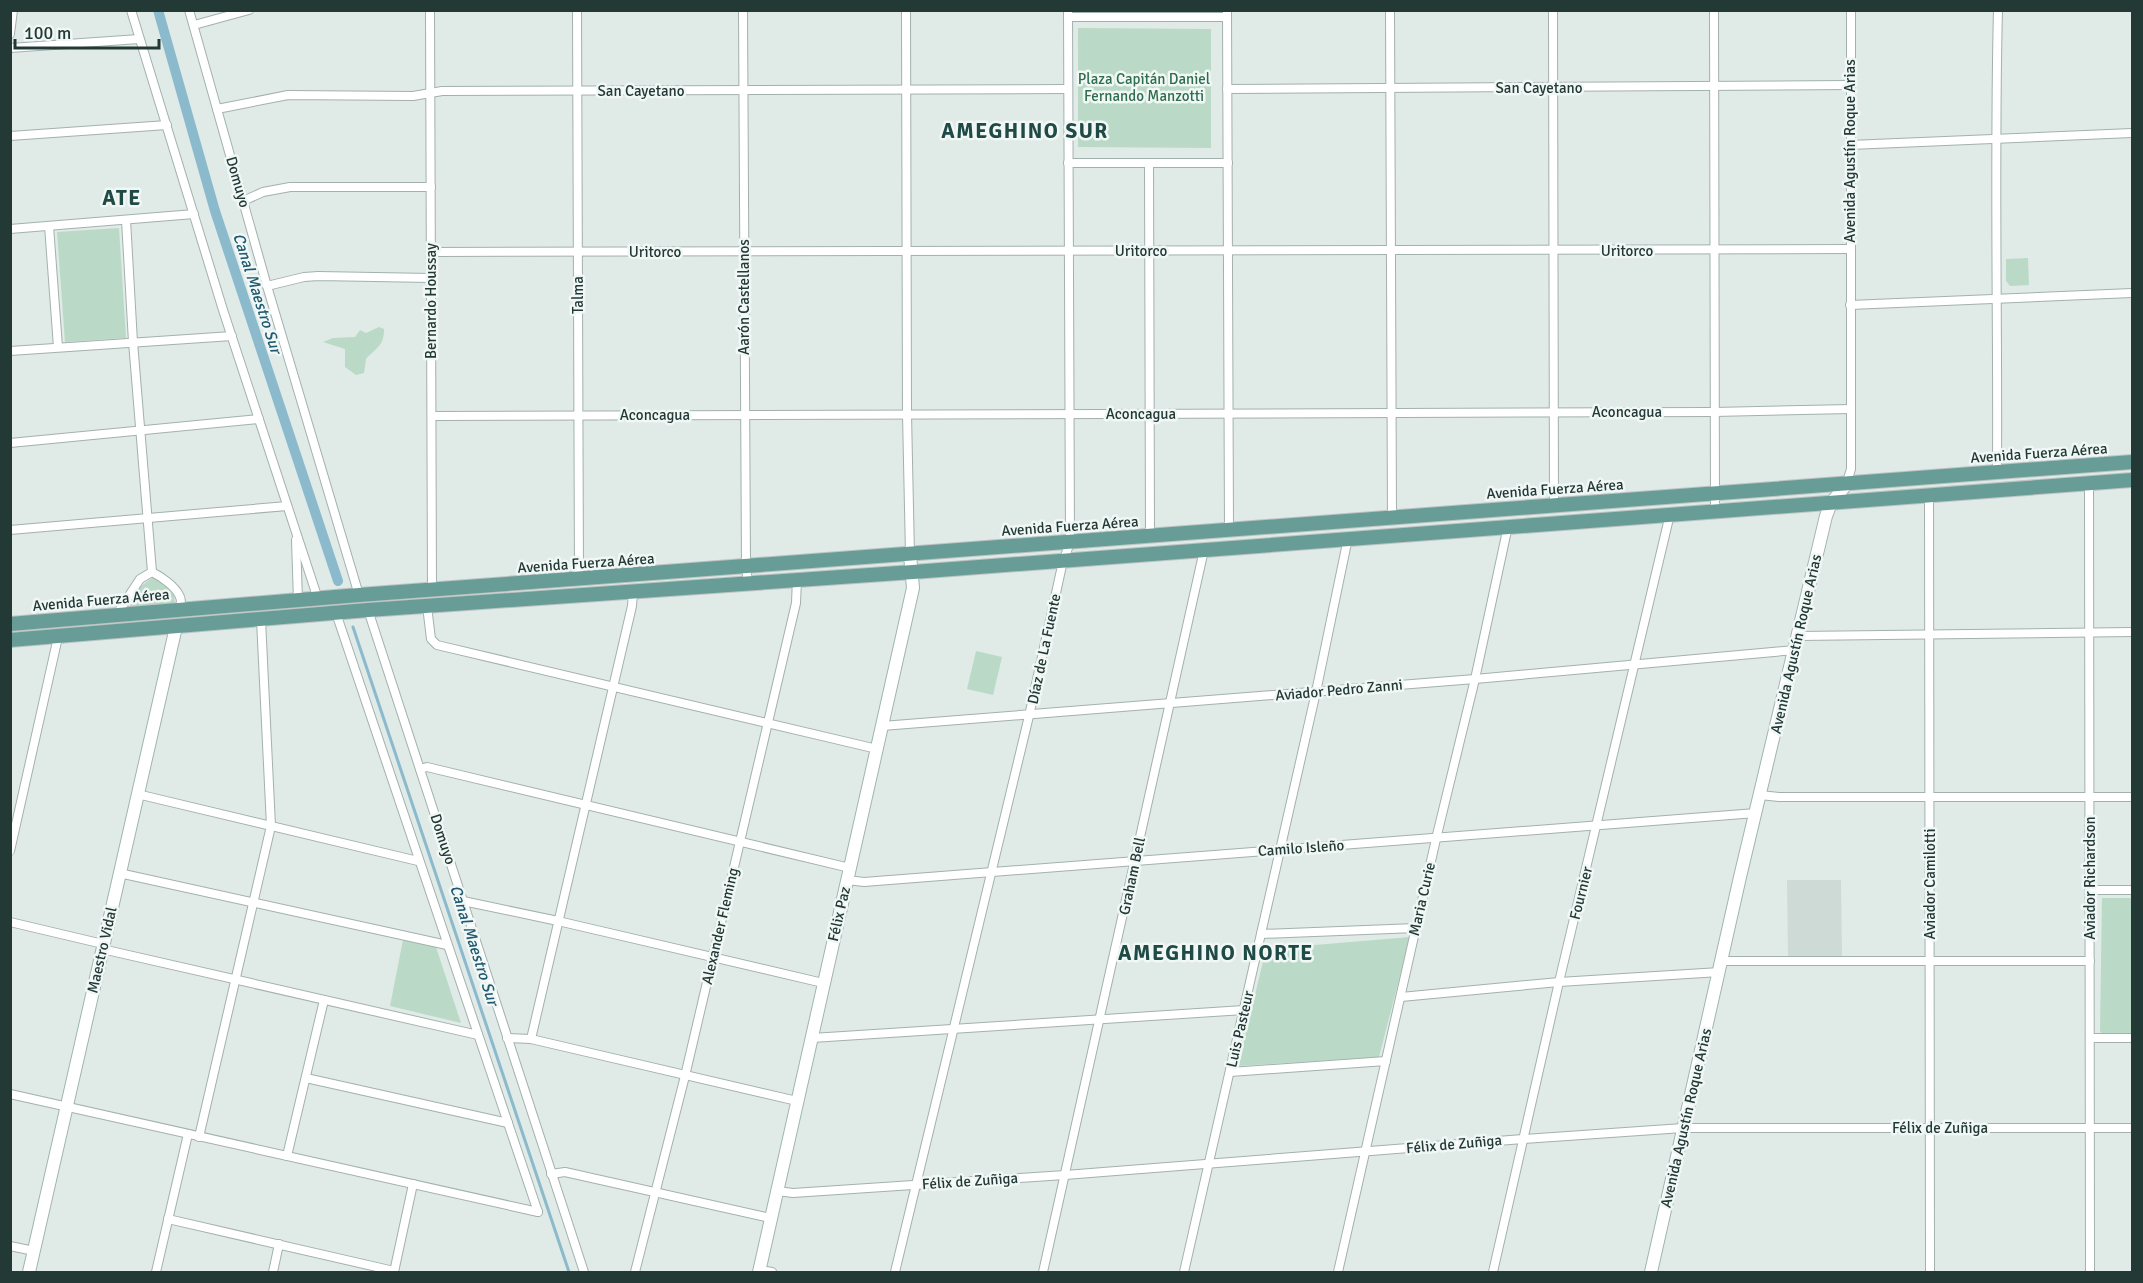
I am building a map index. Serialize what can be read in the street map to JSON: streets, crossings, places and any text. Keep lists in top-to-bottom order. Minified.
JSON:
{"streets":{"main road":["Avenida Agustín Roque Arias","Avenida Fuerza Aérea","Félix Paz","Maestro Vidal"],"street":["San Cayetano","Domuyo","Uritorco","Talma","Aarón Castellanos","Bernardo Houssay","Aconcagua","Díaz de La Fuente","Aviador Pedro Zanni","Camilo Isleño","Graham Bell","Aviador Richardson","Aviador Camilotti","Fournier","Maria Curie","Alexander Fleming","Luis Pasteur","Félix de Zuñiga"]},"crossings":[["San Cayetano","Avenida Agustín Roque Arias"],["San Cayetano","Domuyo"],["San Cayetano","Talma"],["San Cayetano","Aarón Castellanos"],["San Cayetano","Bernardo Houssay"],["San Cayetano","Díaz de La Fuente"],["Avenida Agustín Roque Arias","Uritorco"],["Avenida Agustín Roque Arias","Aconcagua"],["Avenida Agustín Roque Arias","Avenida Fuerza Aérea"],["Avenida Agustín Roque Arias","Aviador Pedro Zanni"],["Avenida Agustín Roque Arias","Camilo Isleño"],["Avenida Agustín Roque Arias","Félix de Zuñiga"],["Domuyo","Avenida Fuerza Aérea"],["Domuyo","Camilo Isleño"],["Uritorco","Talma"],["Uritorco","Aarón Castellanos"],["Uritorco","Bernardo Houssay"],["Uritorco","Díaz de La Fuente"],["Talma","Aconcagua"],["Talma","Avenida Fuerza Aérea"],["Aarón Castellanos","Aconcagua"],["Aarón Castellanos","Avenida Fuerza Aérea"],["Bernardo Houssay","Aconcagua"],["Bernardo Houssay","Avenida Fuerza Aérea"],["Aconcagua","Díaz de La Fuente"],["Avenida Fuerza Aérea","Díaz de La Fuente"],["Avenida Fuerza Aérea","Félix Paz"],["Díaz de La Fuente","Aviador Pedro Zanni"],["Díaz de La Fuente","Camilo Isleño"],["Díaz de La Fuente","Félix de Zuñiga"],["Aviador Pedro Zanni","Graham Bell"],["Aviador Pedro Zanni","Fournier"],["Aviador Pedro Zanni","Maria Curie"],["Aviador Pedro Zanni","Félix Paz"],["Aviador Pedro Zanni","Luis Pasteur"],["Camilo Isleño","Graham Bell"],["Camilo Isleño","Fournier"],["Camilo Isleño","Maria Curie"],["Camilo Isleño","Félix Paz"],["Camilo Isleño","Alexander Fleming"],["Camilo Isleño","Luis Pasteur"],["Graham Bell","Félix de Zuñiga"],["Aviador Richardson","Félix de Zuñiga"],["Aviador Camilotti","Félix de Zuñiga"],["Fournier","Félix de Zuñiga"],["Maria Curie","Félix de Zuñiga"],["Félix Paz","Félix de Zuñiga"],["Luis Pasteur","Félix de Zuñiga"]],"districts":["AMEGHINO SUR","ATE","AMEGHINO NORTE"],"water":["Canal Maestro Sur"],"parks":["Plaza Capitán Daniel Fernando Manzotti"],"scale_bar":"100 m"}
